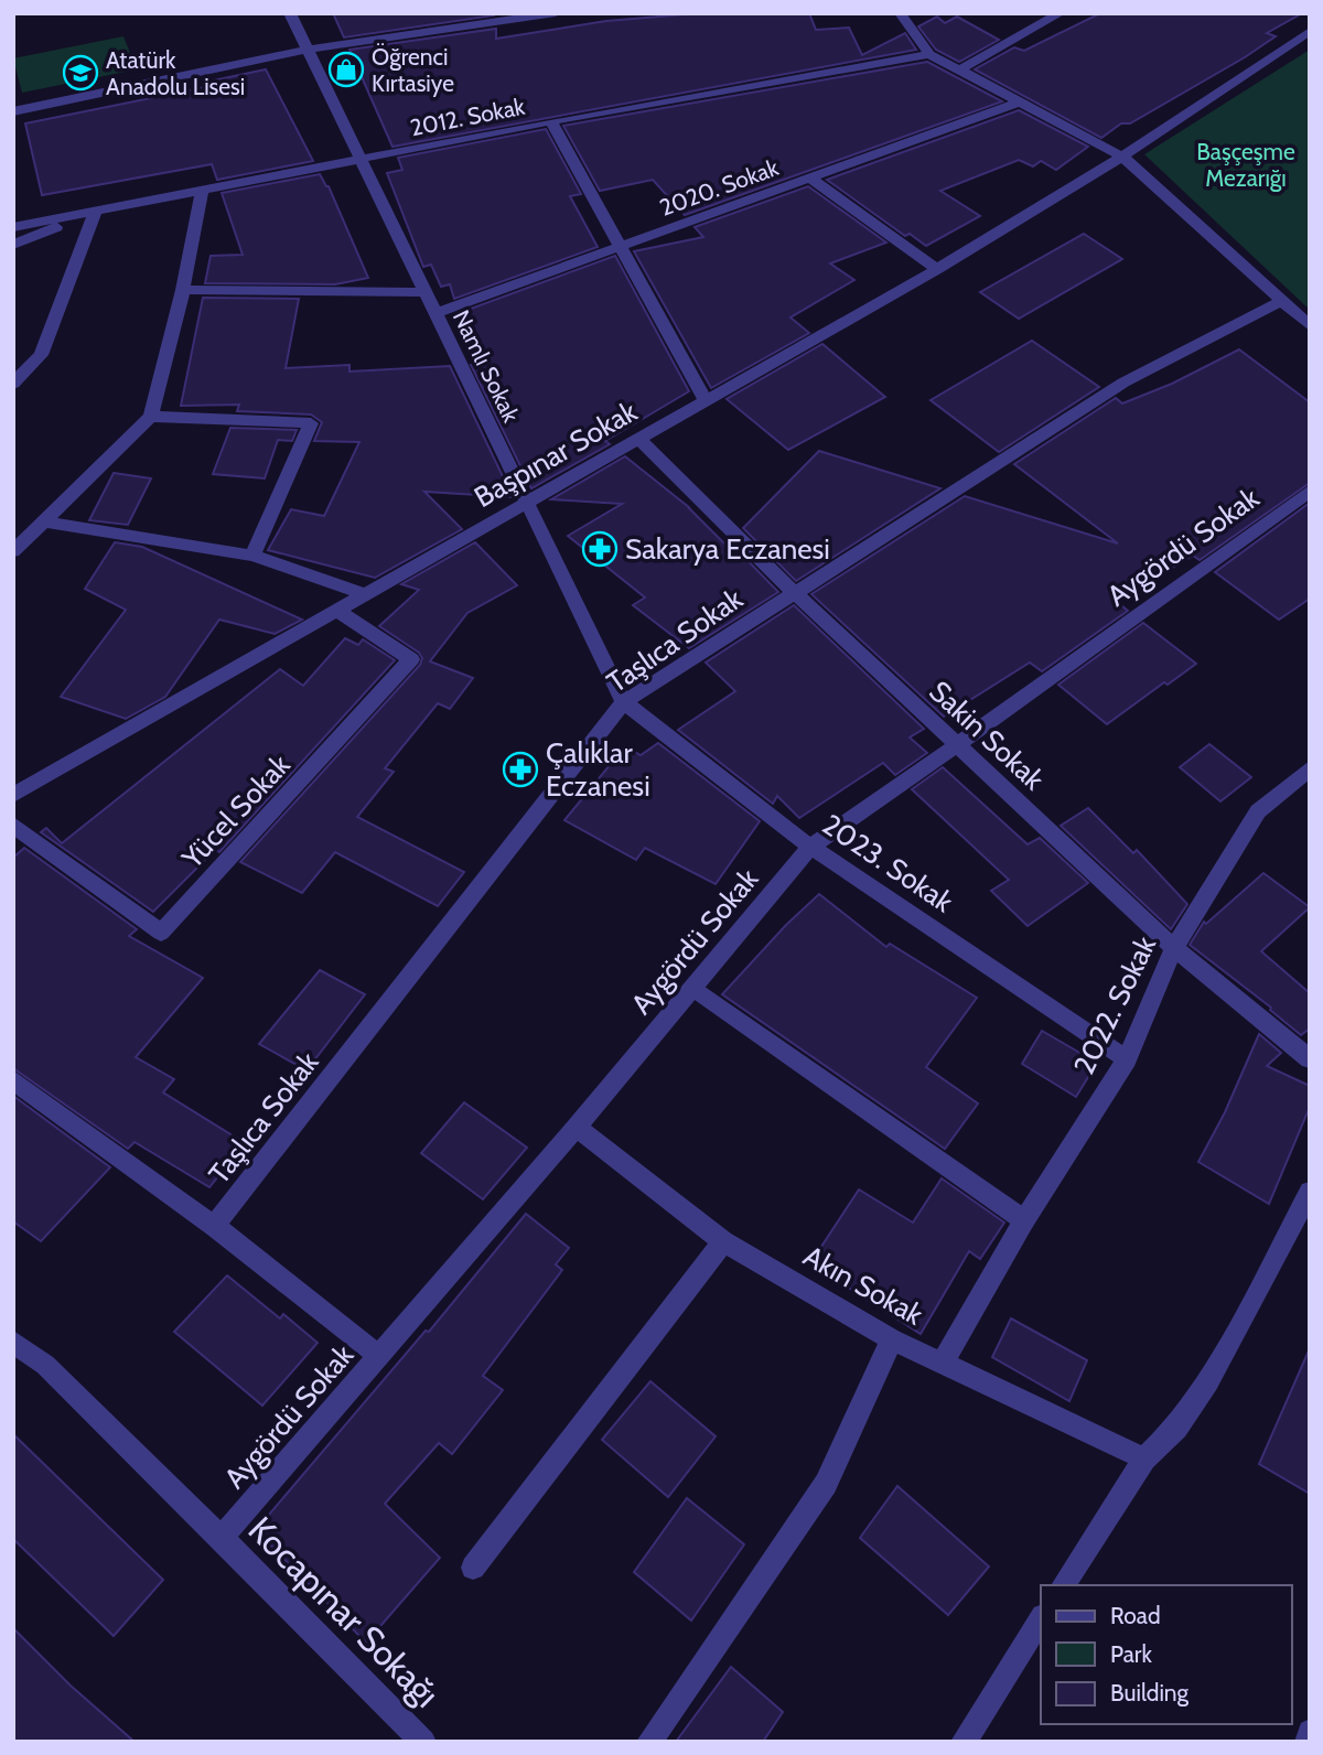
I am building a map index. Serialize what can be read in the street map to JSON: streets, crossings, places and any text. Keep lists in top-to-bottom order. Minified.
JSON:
{"streets":{"street":["2012. Sokak","2020. Sokak","Namlı Sokak","Başpınar Sokak","Aygördü Sokak","Taşlıca Sokak","Sakin Sokak","Yücel Sokak","2023. Sokak","2022. Sokak","Akın Sokak","Kocapınar Sokağı"]},"crossings":[["2012. Sokak","Namlı Sokak"],["2020. Sokak","Namlı Sokak"],["Namlı Sokak","Başpınar Sokak"],["Namlı Sokak","Taşlıca Sokak"],["Namlı Sokak","2023. Sokak"],["Başpınar Sokak","Sakin Sokak"],["Başpınar Sokak","Yücel Sokak"],["Aygördü Sokak","Sakin Sokak"],["Aygördü Sokak","2023. Sokak"],["Aygördü Sokak","Akın Sokak"],["Aygördü Sokak","Kocapınar Sokağı"],["Taşlıca Sokak","Sakin Sokak"],["Taşlıca Sokak","2023. Sokak"],["Sakin Sokak","2022. Sokak"],["2023. Sokak","2022. Sokak"],["2022. Sokak","Akın Sokak"]],"parks":["Başçeşme Mezarığı"],"places":{"shop":["Öğrenci Kırtasiye"],"school or university":["Atatürk Anadolu Lisesi"],"pharmacy":["Sakarya Eczanesi","Çalıklar Eczanesi"]},"legend":["Road","Park","Building"]}
